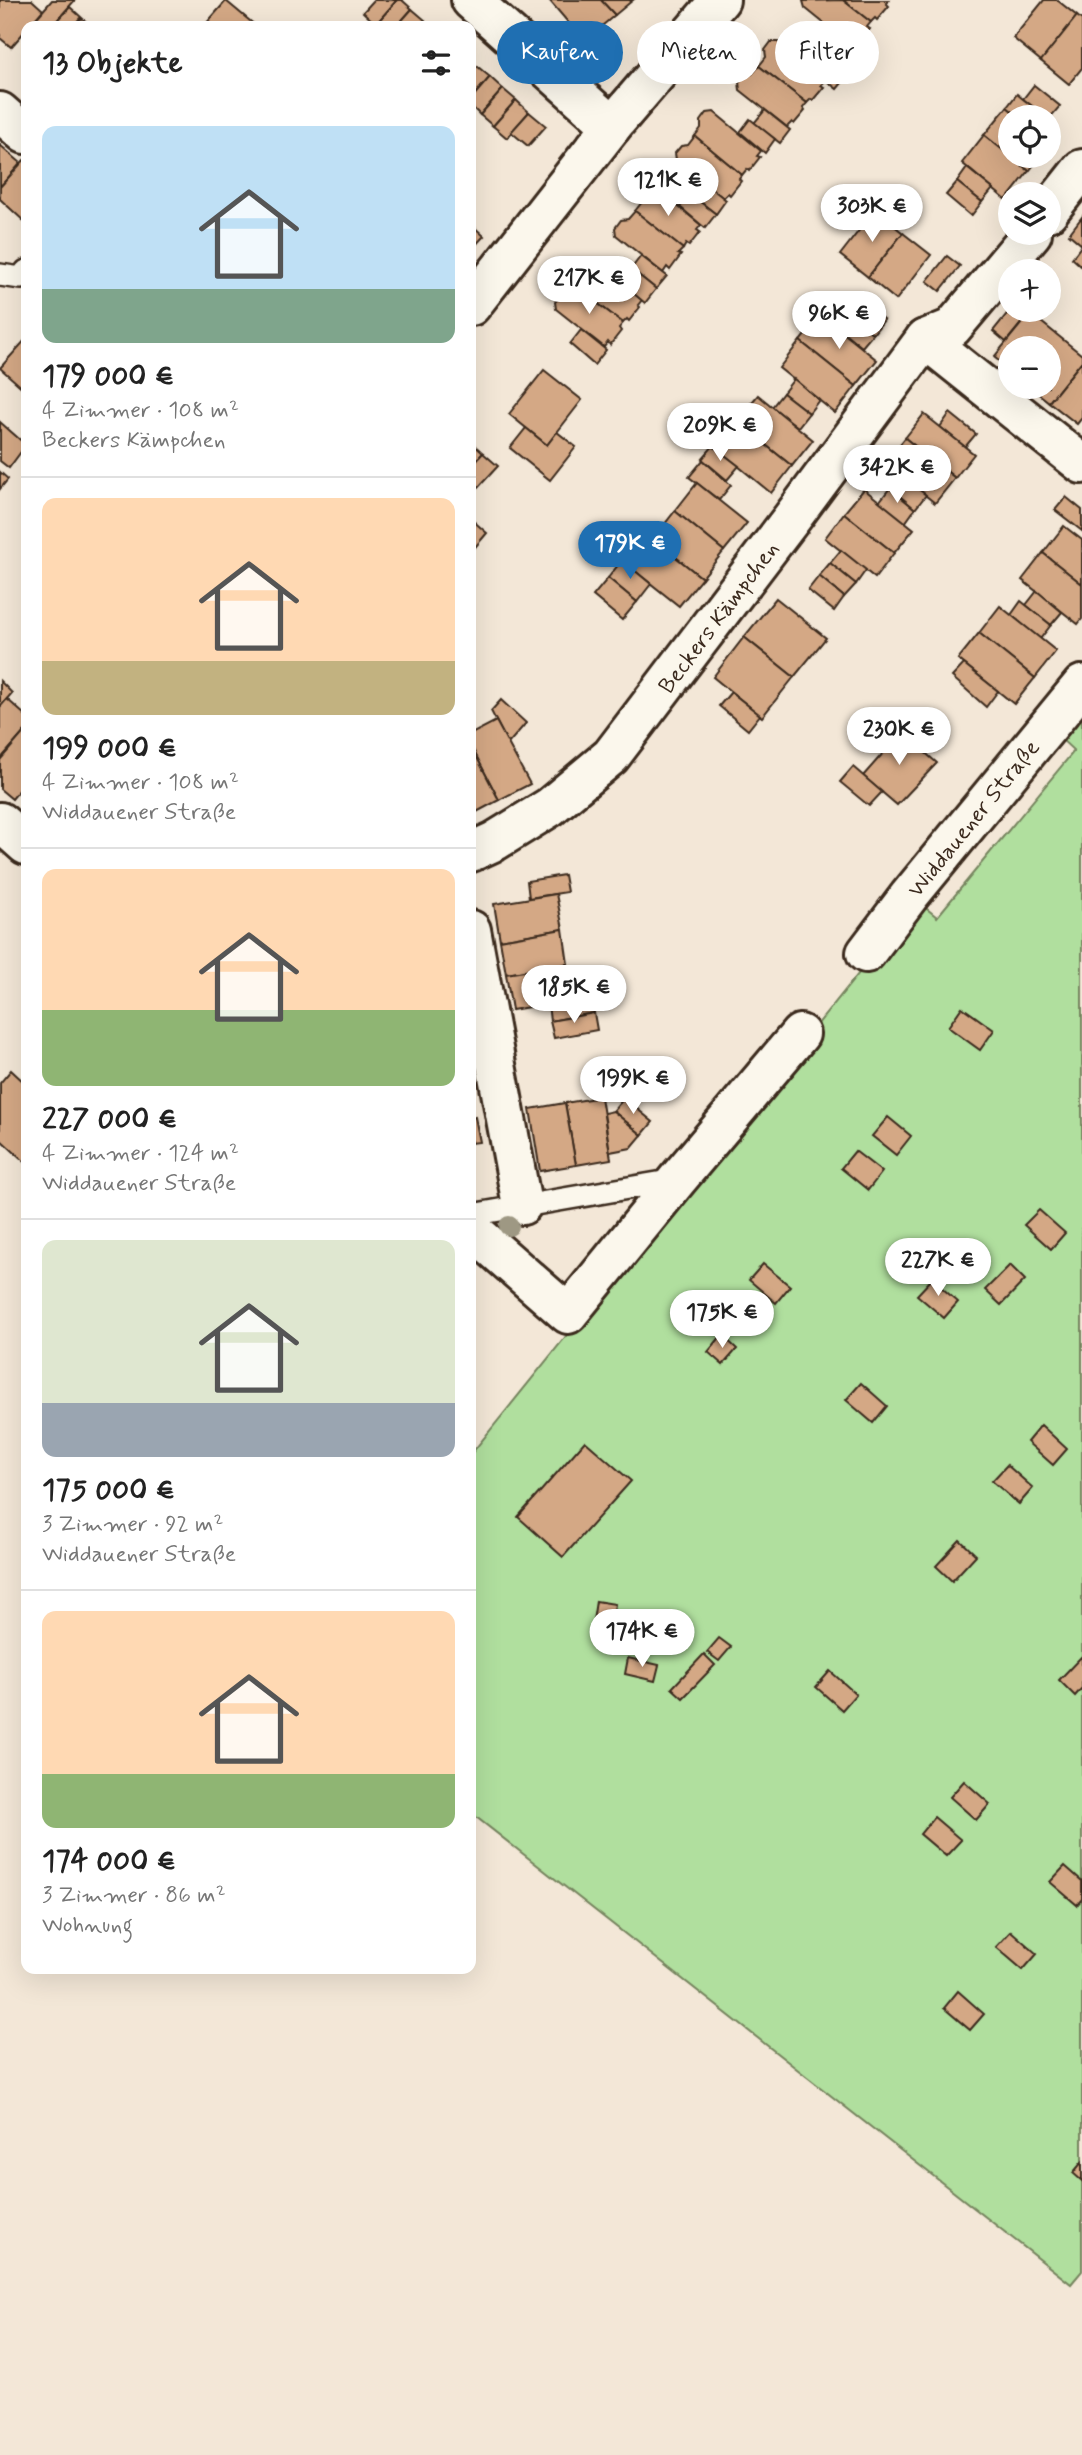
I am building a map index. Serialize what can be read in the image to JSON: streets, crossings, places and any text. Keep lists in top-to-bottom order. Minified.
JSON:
{"streets":{"street":["Beckers Kämpchen","Widdauener Straße"]},"page":{"chip":["Kaufen","Mieten","Filter"],"heading":"13 Objekte","map_buttons":["+","−"],"list":[{"name":"179 000 €","note":"4 Zimmer · 108 m² · Beckers Kämpchen"},{"name":"199 000 €","note":"4 Zimmer · 108 m² · Widdauener Straße"},{"name":"227 000 €","note":"4 Zimmer · 124 m² · Widdauener Straße"},{"name":"175 000 €","note":"3 Zimmer · 92 m² · Widdauener Straße"},{"name":"174 000 €","note":"3 Zimmer · 86 m² · Wohnung"}],"price":["121K €","303K €","217K €","96K €","209K €","342K €","179K €","230K €","185K €","199K €","227K €","175K €","174K €"]}}
